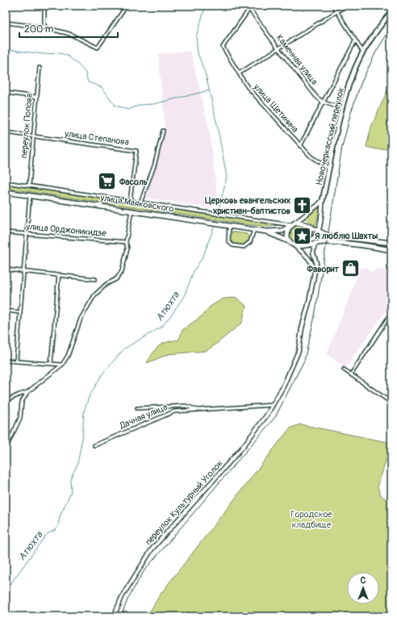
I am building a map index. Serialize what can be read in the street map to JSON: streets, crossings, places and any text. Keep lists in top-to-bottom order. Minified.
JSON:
{"streets":{"main road":["Новочеркасский переулок","улица Маяковского"],"street":["Каменная улица","улица Щетинина","переулок Попова","улица Степанова","улица Орджоникидзе","Дачная улица","переулок Культурный Уголок"]},"crossings":[["Каменная улица","улица Щетинина"],["Каменная улица","Новочеркасский переулок"],["улица Щетинина","Новочеркасский переулок"],["переулок Попова","улица Степанова"],["переулок Попова","улица Маяковского"],["улица Степанова","улица Маяковского"],["Дачная улица","переулок Культурный Уголок"]],"water":["Атюхта"],"parks":["Городское кладбище"],"places":{"supermarket":["Фасоль"],"church":["Церковь евангельских христиан-баптистов"],"place":["Я люблю Шахты"],"shop":["Фаворит"]},"scale_bar":"200 m","north":"top"}
